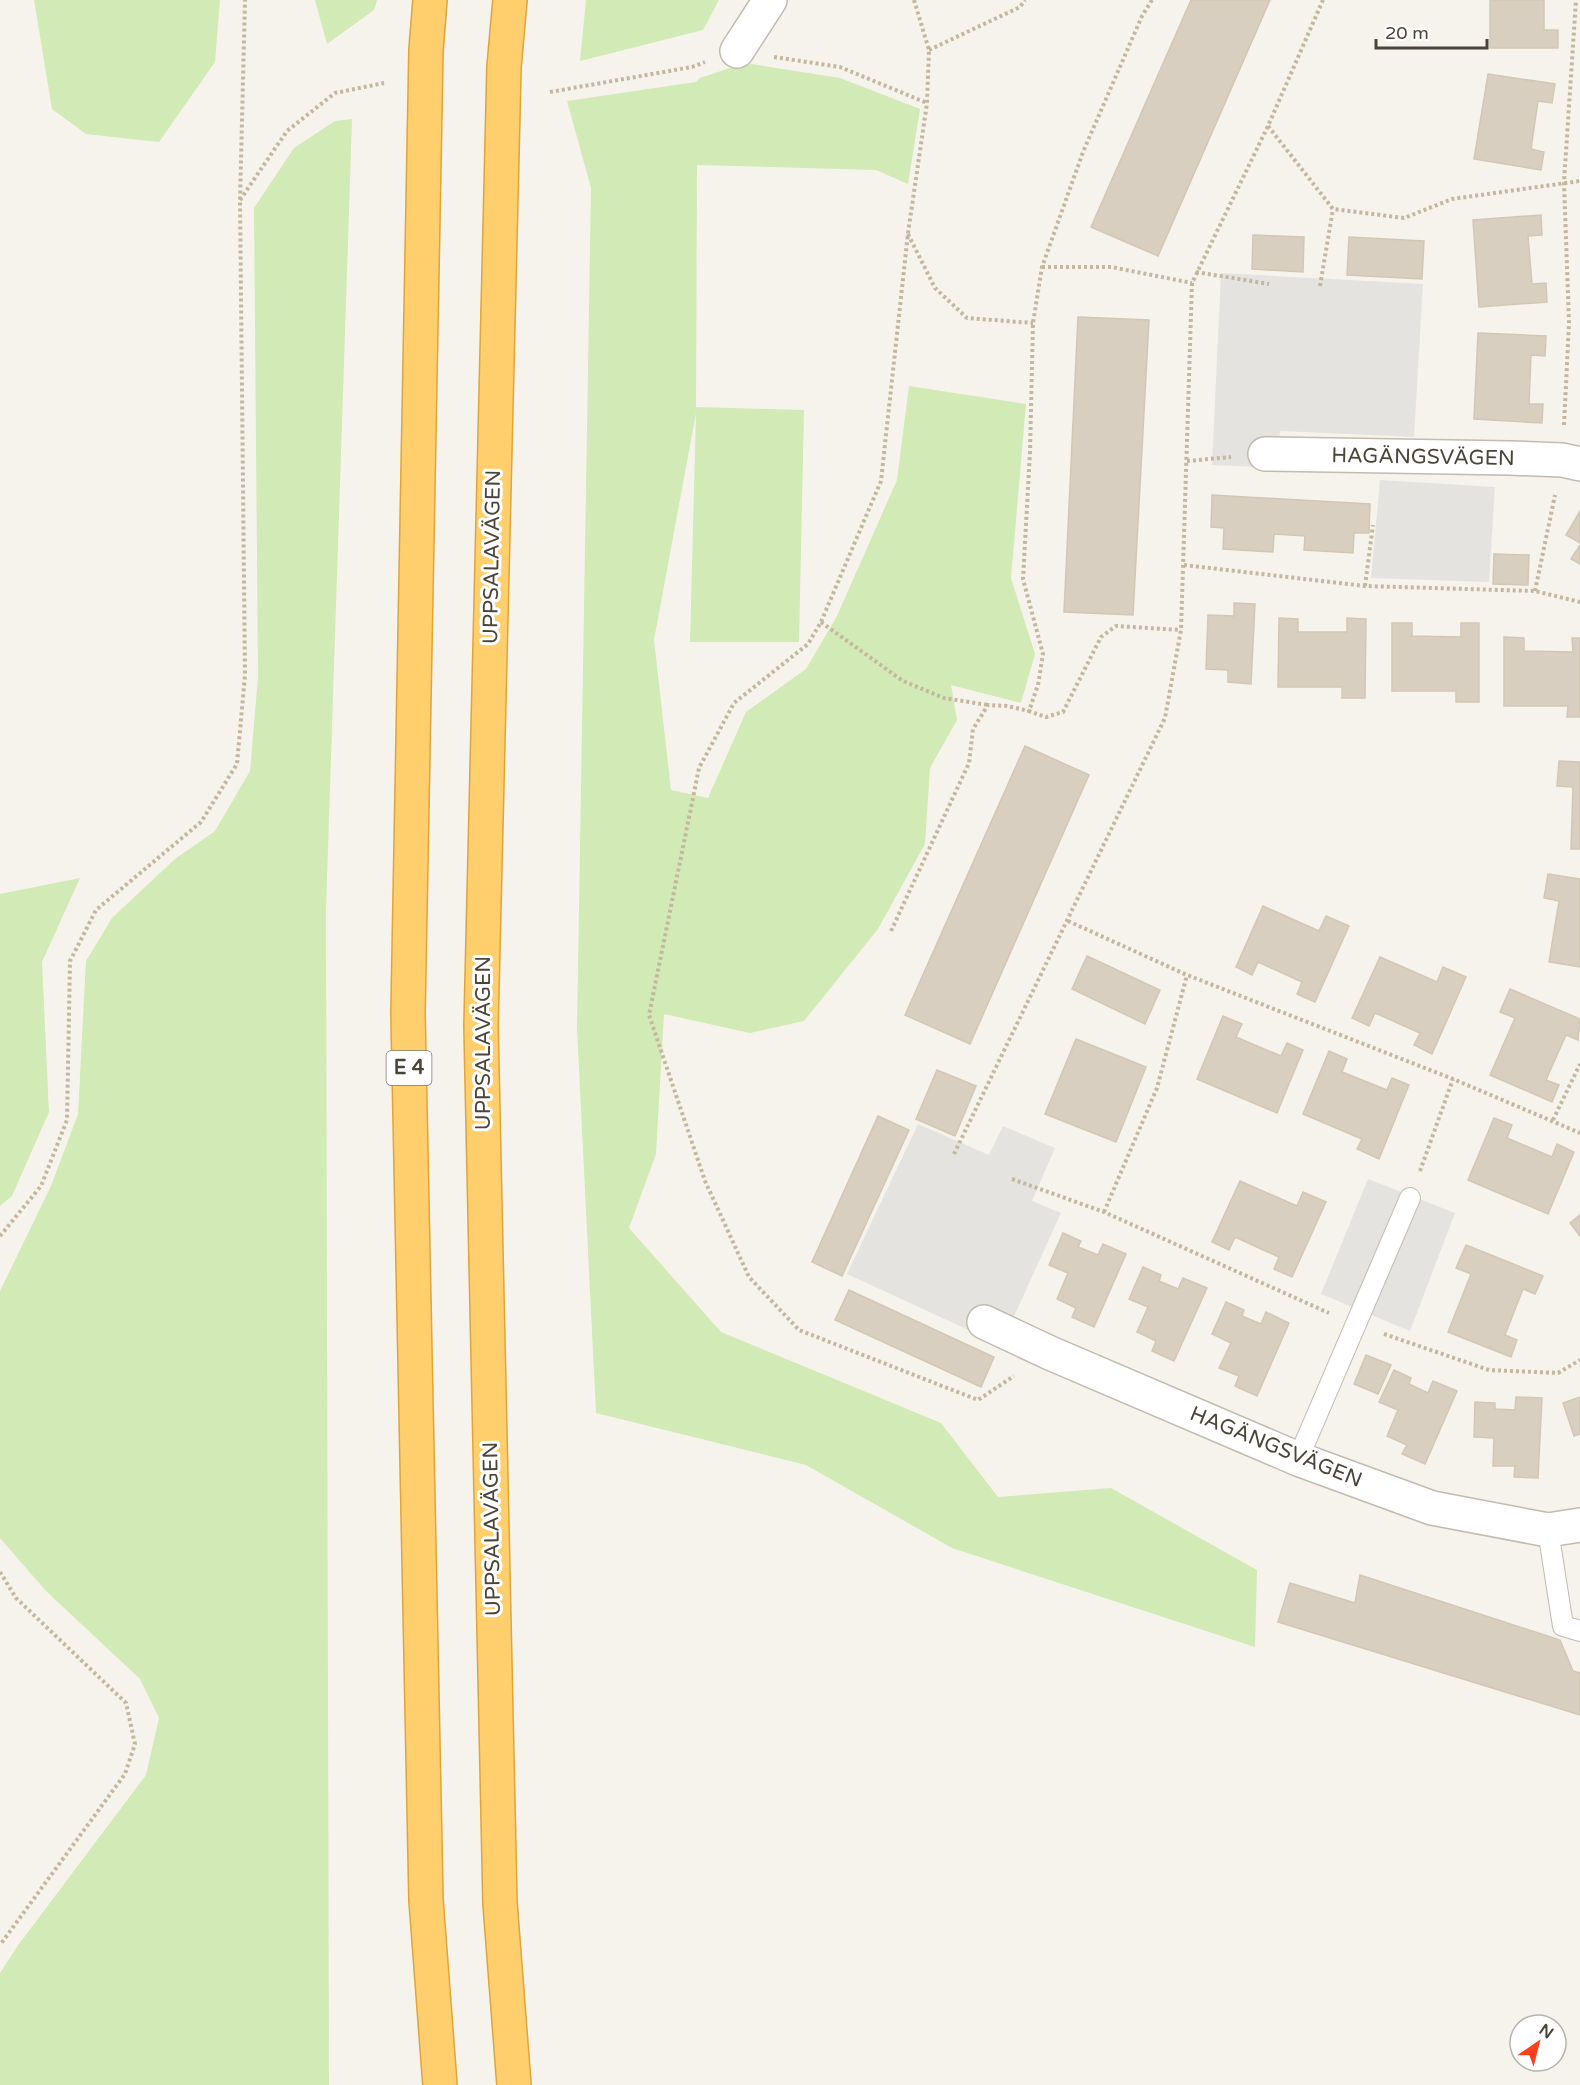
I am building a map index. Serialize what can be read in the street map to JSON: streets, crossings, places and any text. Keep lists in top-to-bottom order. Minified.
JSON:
{"streets":{"highway":["UPPSALAVÄGEN","E 4"],"street":["HAGÄNGSVÄGEN"]},"scale_bar":"20 m","north":"top right"}
